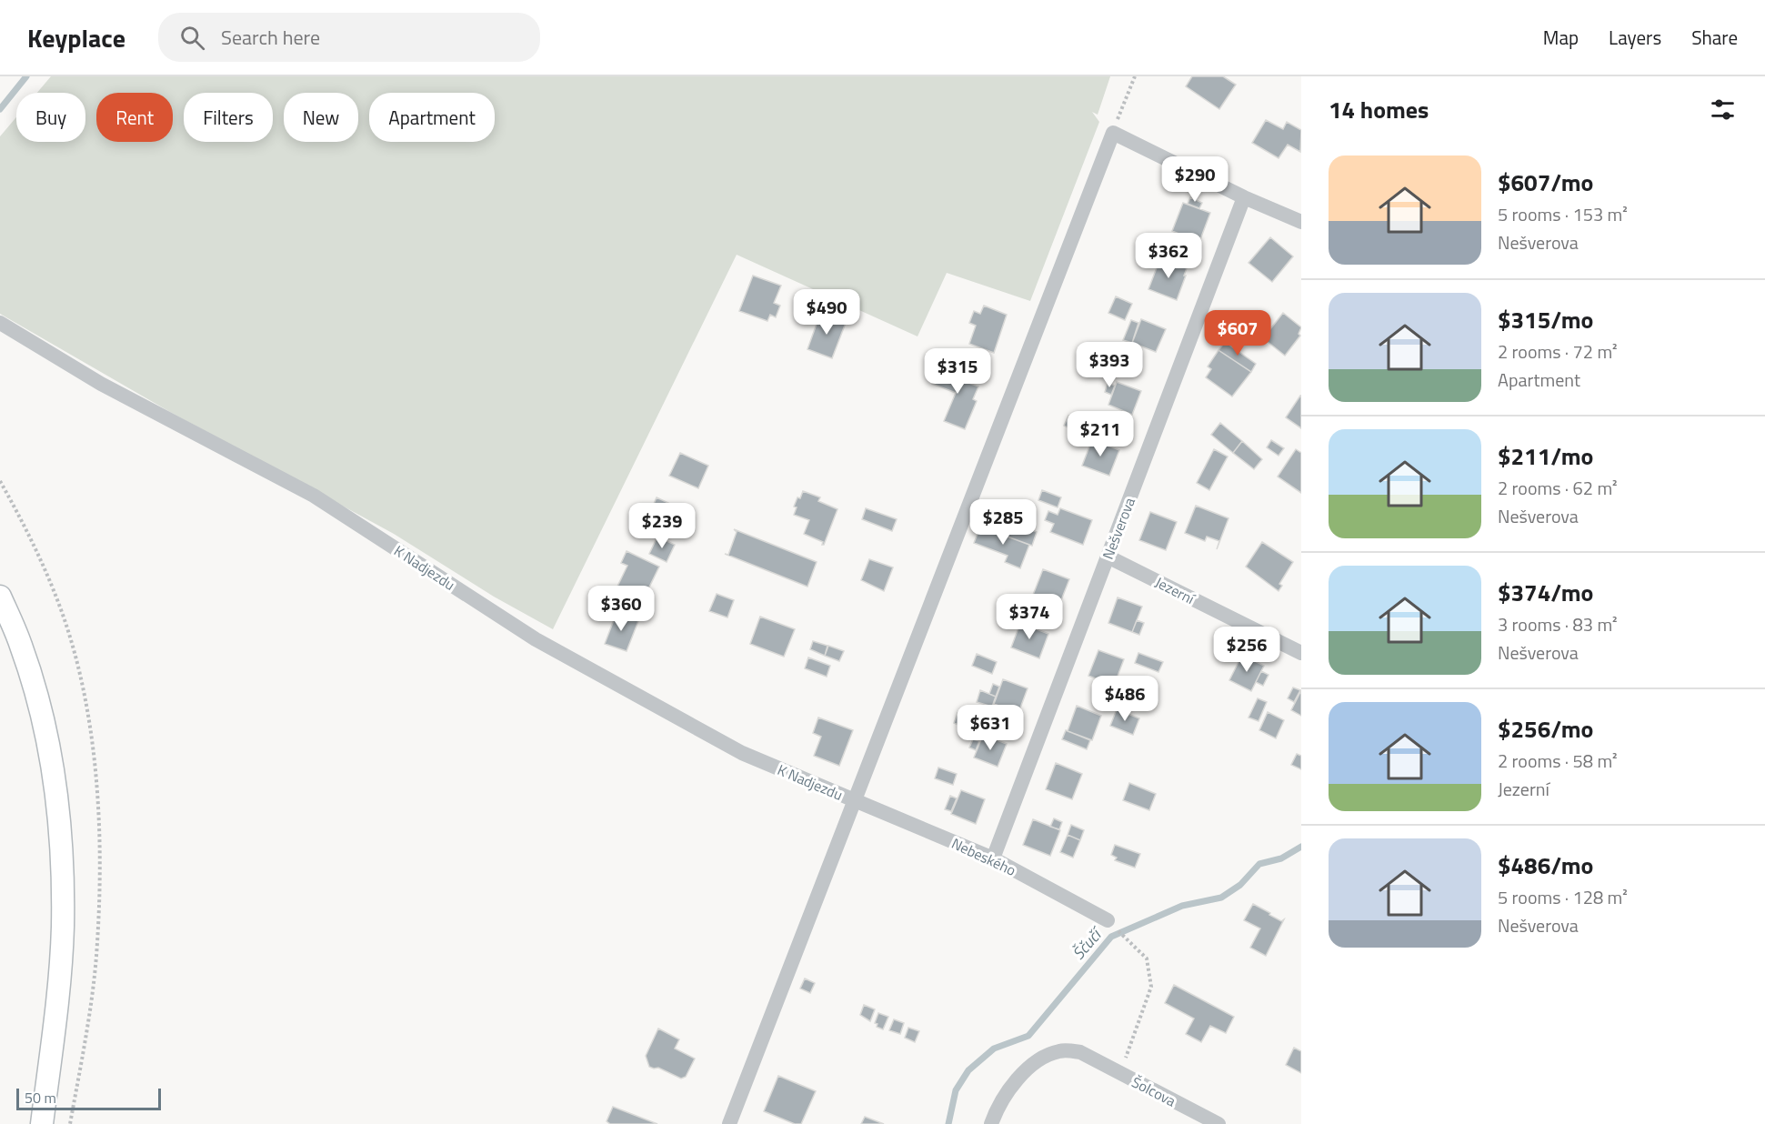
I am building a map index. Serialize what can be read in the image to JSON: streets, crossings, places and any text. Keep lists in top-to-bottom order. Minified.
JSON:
{"streets":{"street":["Nešverova","K Nadjezdu","Jezerní","Nebeského","Šolcova"]},"crossings":[["Nešverova","Jezerní"],["Nešverova","Nebeského"],["K Nadjezdu","Nebeského"]],"water":["Ščučí"],"scale_bar":"50 m","page":{"header":"Keyplace","search":"Search here","nav":["Map","Layers","Share"],"heading":"14 homes","chip":["Buy","Rent","Filters","New","Apartment"],"list":[{"name":"$607/mo","note":"5 rooms · 153 m² · Nešverova"},{"name":"$315/mo","note":"2 rooms · 72 m² · Apartment"},{"name":"$211/mo","note":"2 rooms · 62 m² · Nešverova"},{"name":"$374/mo","note":"3 rooms · 83 m² · Nešverova"},{"name":"$256/mo","note":"2 rooms · 58 m² · Jezerní"},{"name":"$486/mo","note":"5 rooms · 128 m² · Nešverova"}],"price":["$290","$362","$490","$607","$393","$315","$211","$285","$239","$360","$374","$256","$486","$631"],"scale":"50 m"}}
